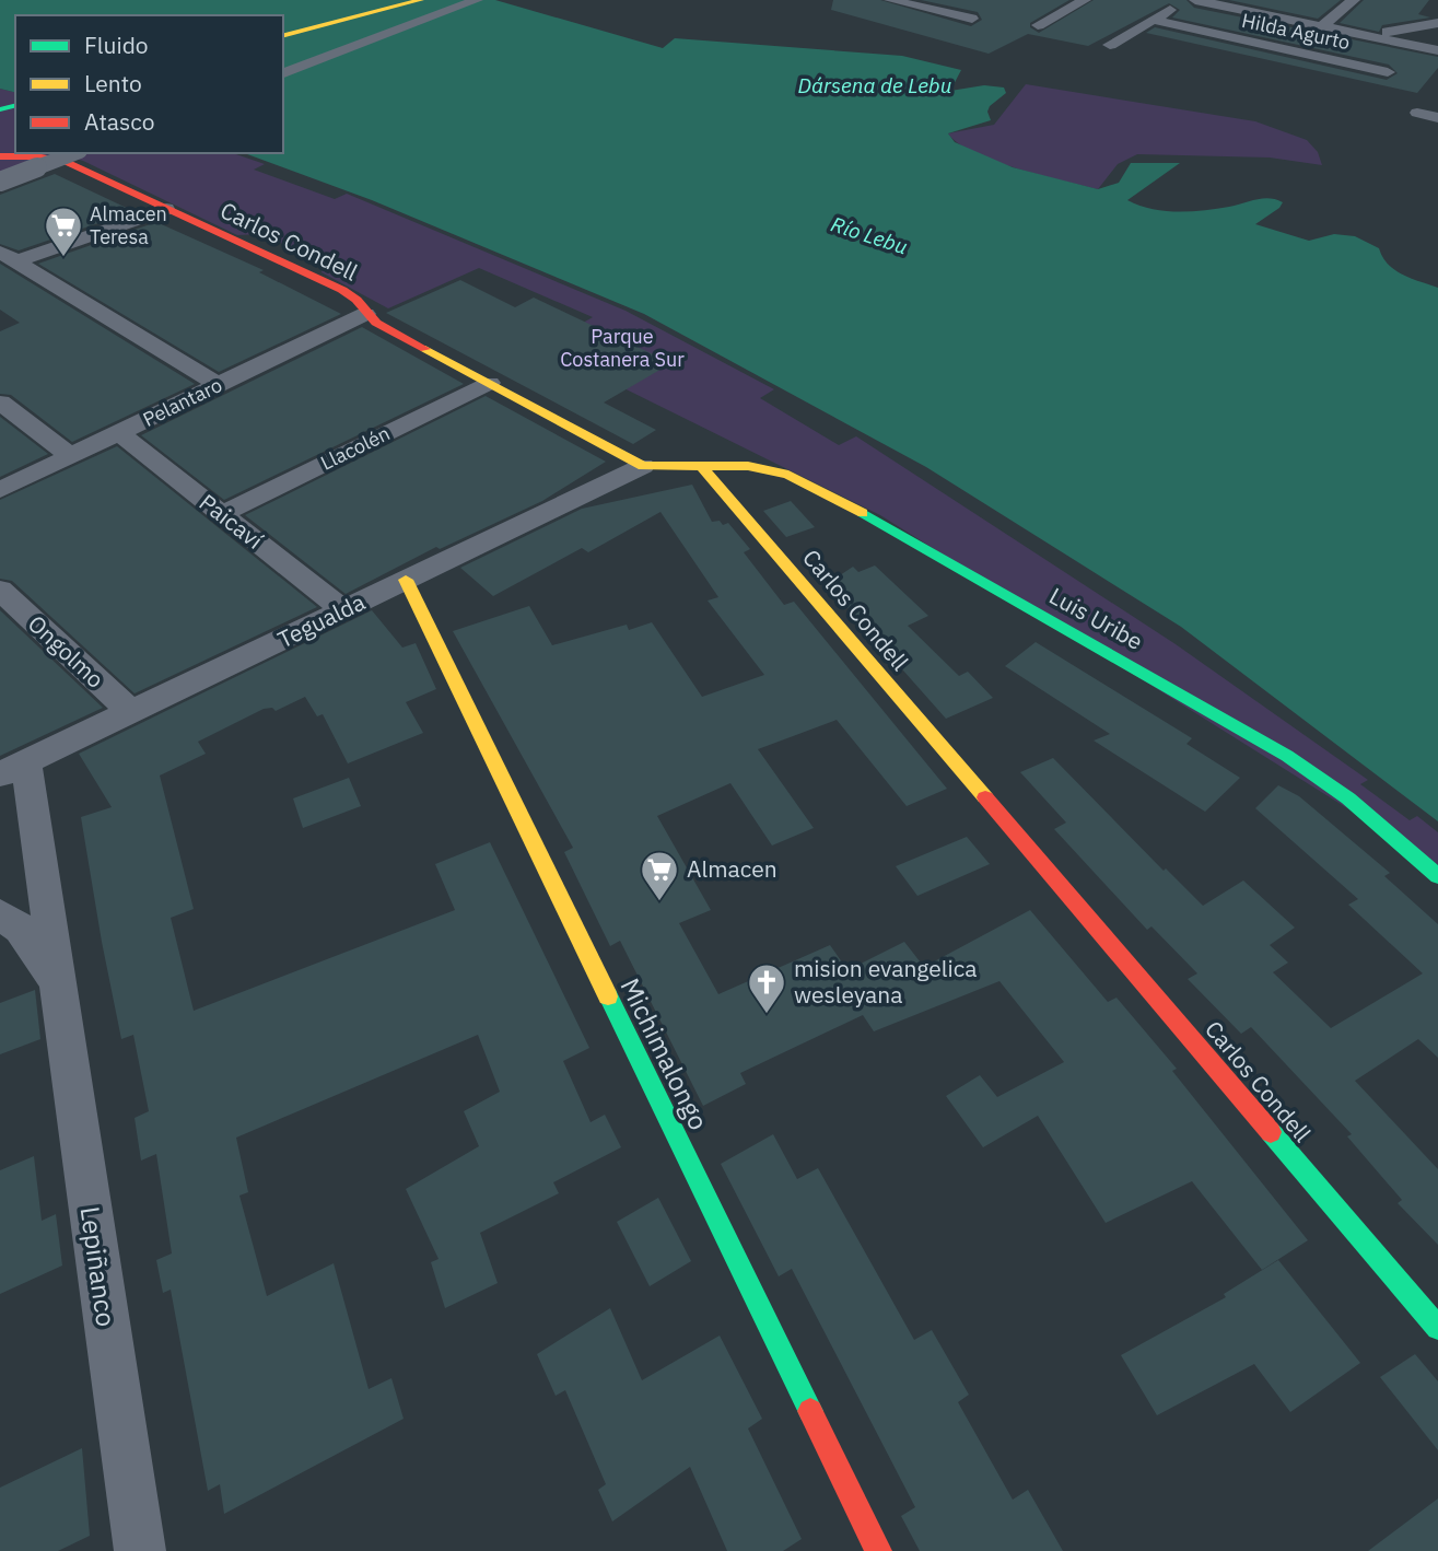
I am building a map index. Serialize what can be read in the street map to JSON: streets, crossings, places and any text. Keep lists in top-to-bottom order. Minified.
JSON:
{"streets":{"street":["Hilda Agurto","Carlos Condell","Pelantaro","Llacolén","Paicaví","Luis Uribe","Tegualda","Ongolmo","Michimalongo","Lepiñanco"]},"crossings":[["Carlos Condell","Pelantaro"],["Carlos Condell","Llacolén"],["Carlos Condell","Luis Uribe"],["Carlos Condell","Tegualda"],["Pelantaro","Paicaví"],["Llacolén","Paicaví"],["Paicaví","Tegualda"],["Tegualda","Ongolmo"],["Tegualda","Michimalongo"],["Tegualda","Lepiñanco"]],"water":["Dársena de Lebu","Río Lebu"],"parks":["Parque Costanera Sur"],"places":{"supermarket":["Almacen Teresa","Almacen"],"church":["mision evangelica wesleyana"]},"legend":["Fluido","Lento","Atasco"]}
